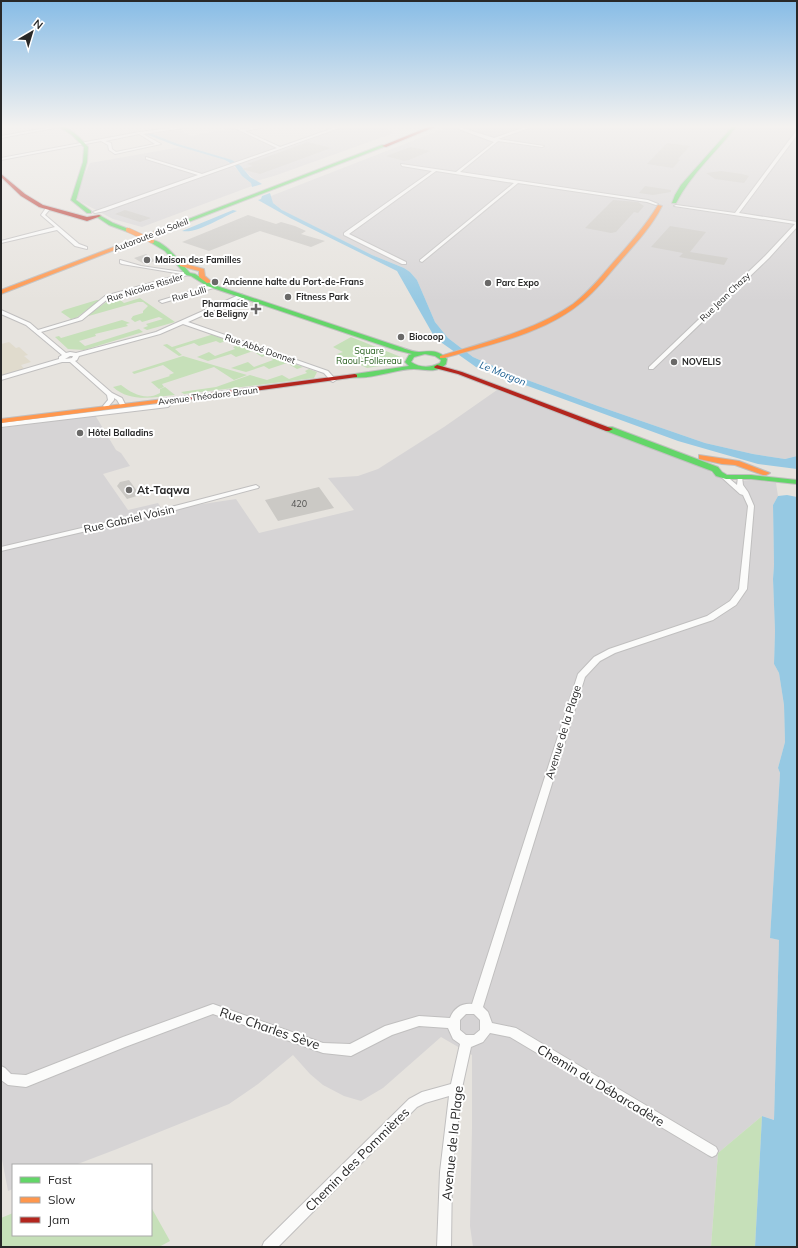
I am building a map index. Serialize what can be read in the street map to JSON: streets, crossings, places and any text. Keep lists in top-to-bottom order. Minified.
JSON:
{"streets":{"main road":["Autoroute du Soleil","Avenue Théodore Braun"],"street":["Rue Nicolas Rissler","Rue Lulli","Rue Jean Chazy","Rue Abbé Donnet","Rue Gabriel Voisin","Avenue de la Plage","Rue Charles Sève","Chemin du Débarcadère","Chemin des Pommières"]},"crossings":[["Rue Abbé Donnet","Avenue Théodore Braun"],["Avenue de la Plage","Rue Charles Sève"],["Avenue de la Plage","Chemin du Débarcadère"],["Avenue de la Plage","Chemin des Pommières"],["Rue Charles Sève","Chemin du Débarcadère"]],"water":["Le Morgon"],"parks":["Square Raoul-Follereau"],"places":{"other":["Maison des Familles","Ancienne halte du Port-de-Frans","Parc Expo","Fitness Park","Biocoop","NOVELIS","Hôtel Balladins","At-Taqwa"],"health":["Pharmacie de Beligny"]},"house_numbers":["420"],"legend":["Fast","Slow","Jam"],"north":"top right"}
